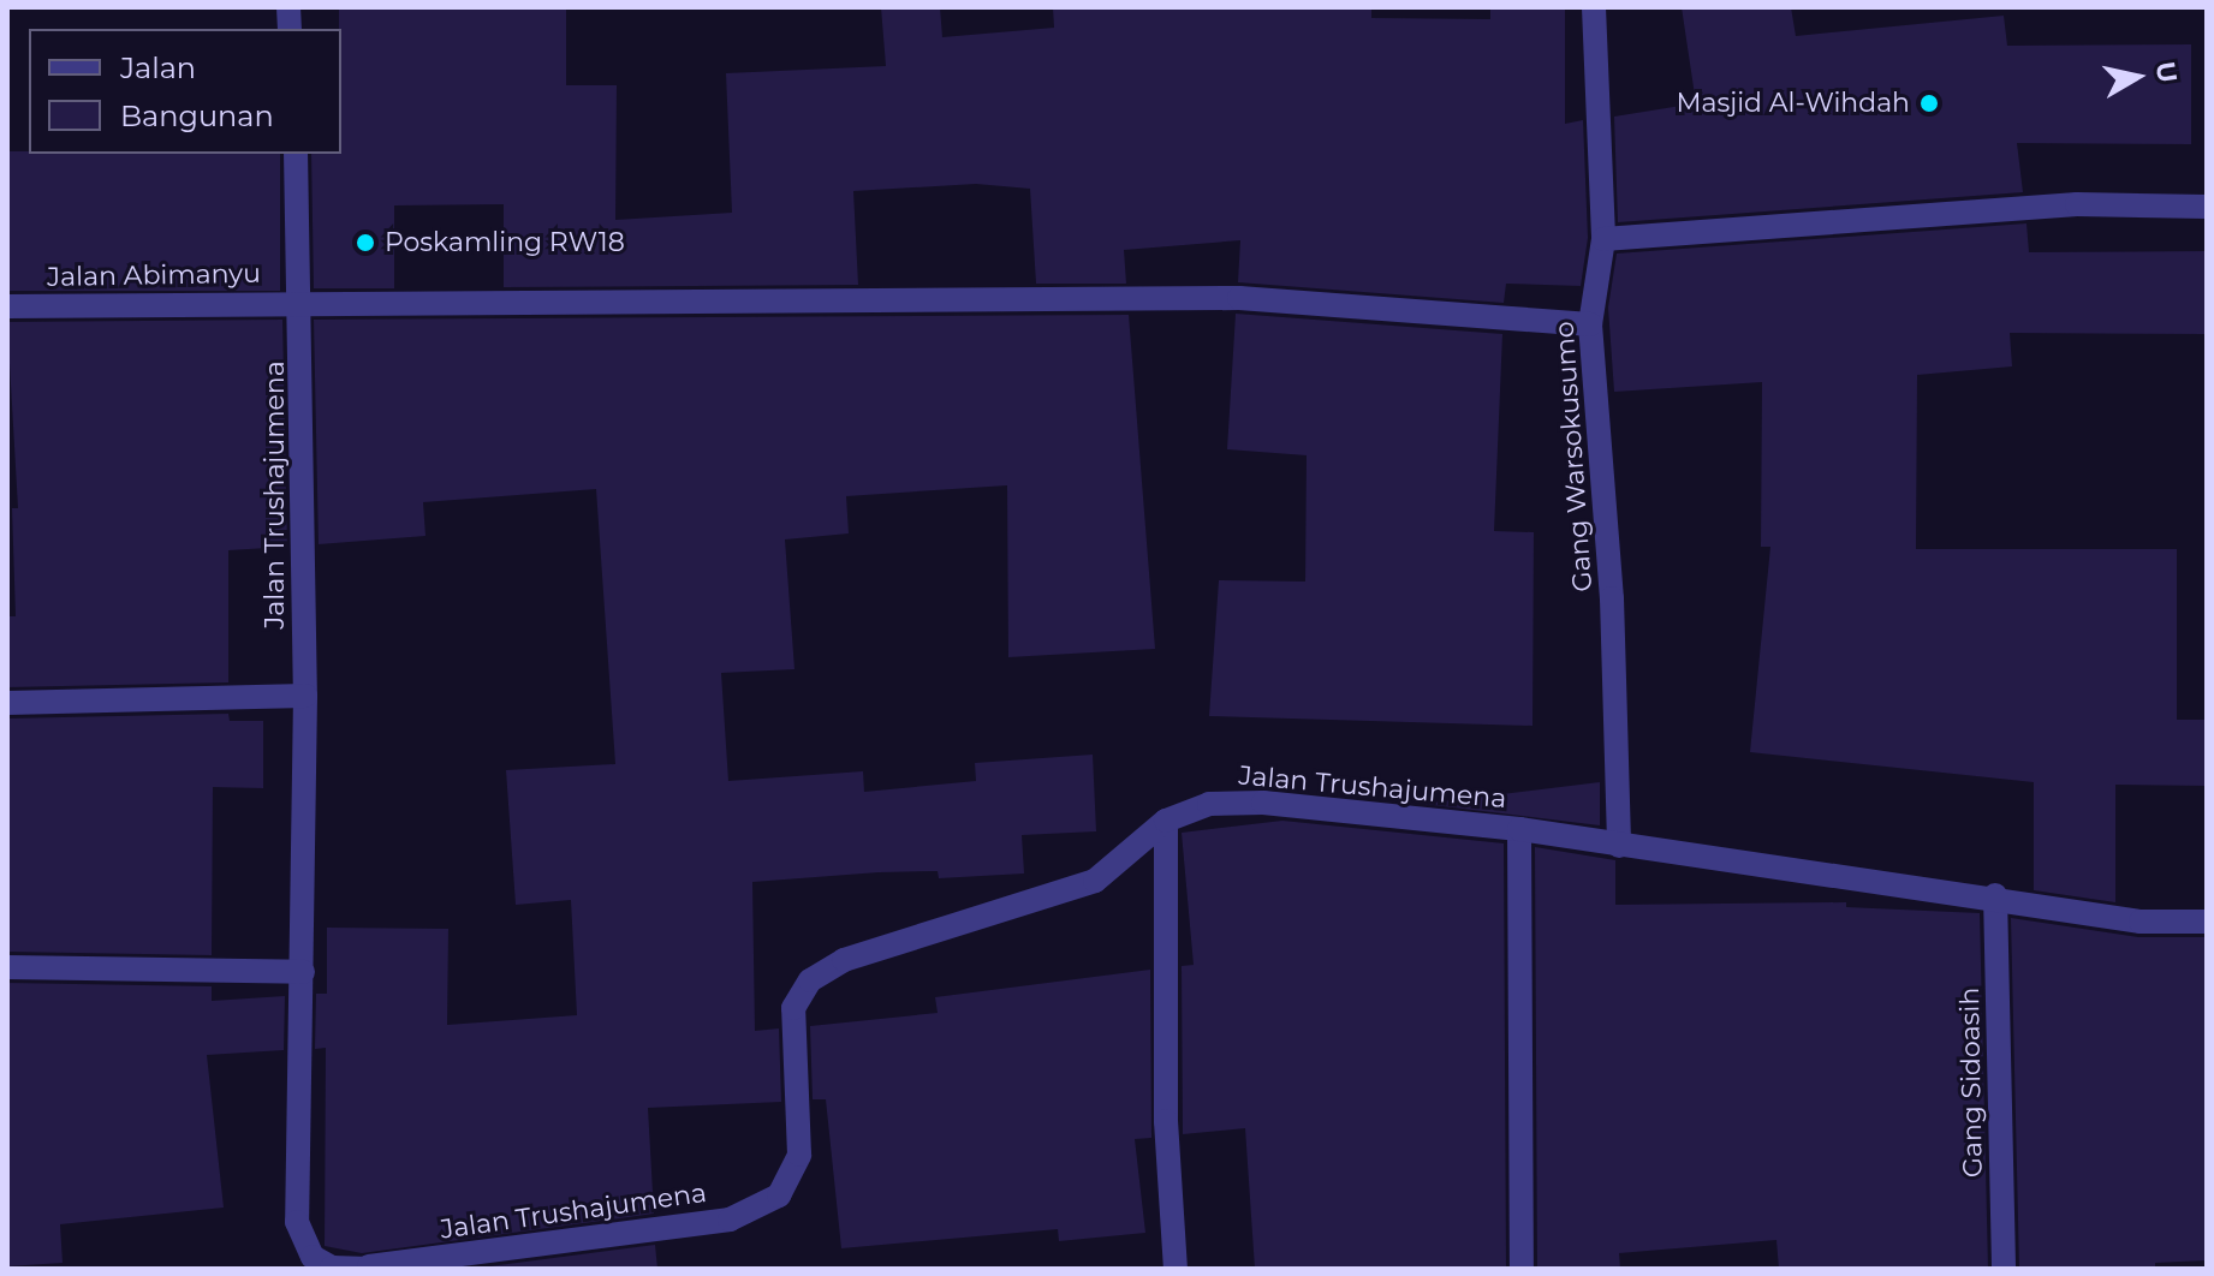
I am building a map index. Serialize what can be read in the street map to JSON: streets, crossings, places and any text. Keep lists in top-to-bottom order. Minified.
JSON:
{"streets":{"street":["Jalan Abimanyu","Gang Warsokusumo","Jalan Trushajumena","Gang Sidoasih"]},"crossings":[["Jalan Abimanyu","Gang Warsokusumo"],["Jalan Abimanyu","Jalan Trushajumena"],["Gang Warsokusumo","Jalan Trushajumena"],["Jalan Trushajumena","Gang Sidoasih"]],"places":["Masjid Al-Wihdah","Poskamling RW18"],"legend":["Jalan","Bangunan"],"north":"right"}
